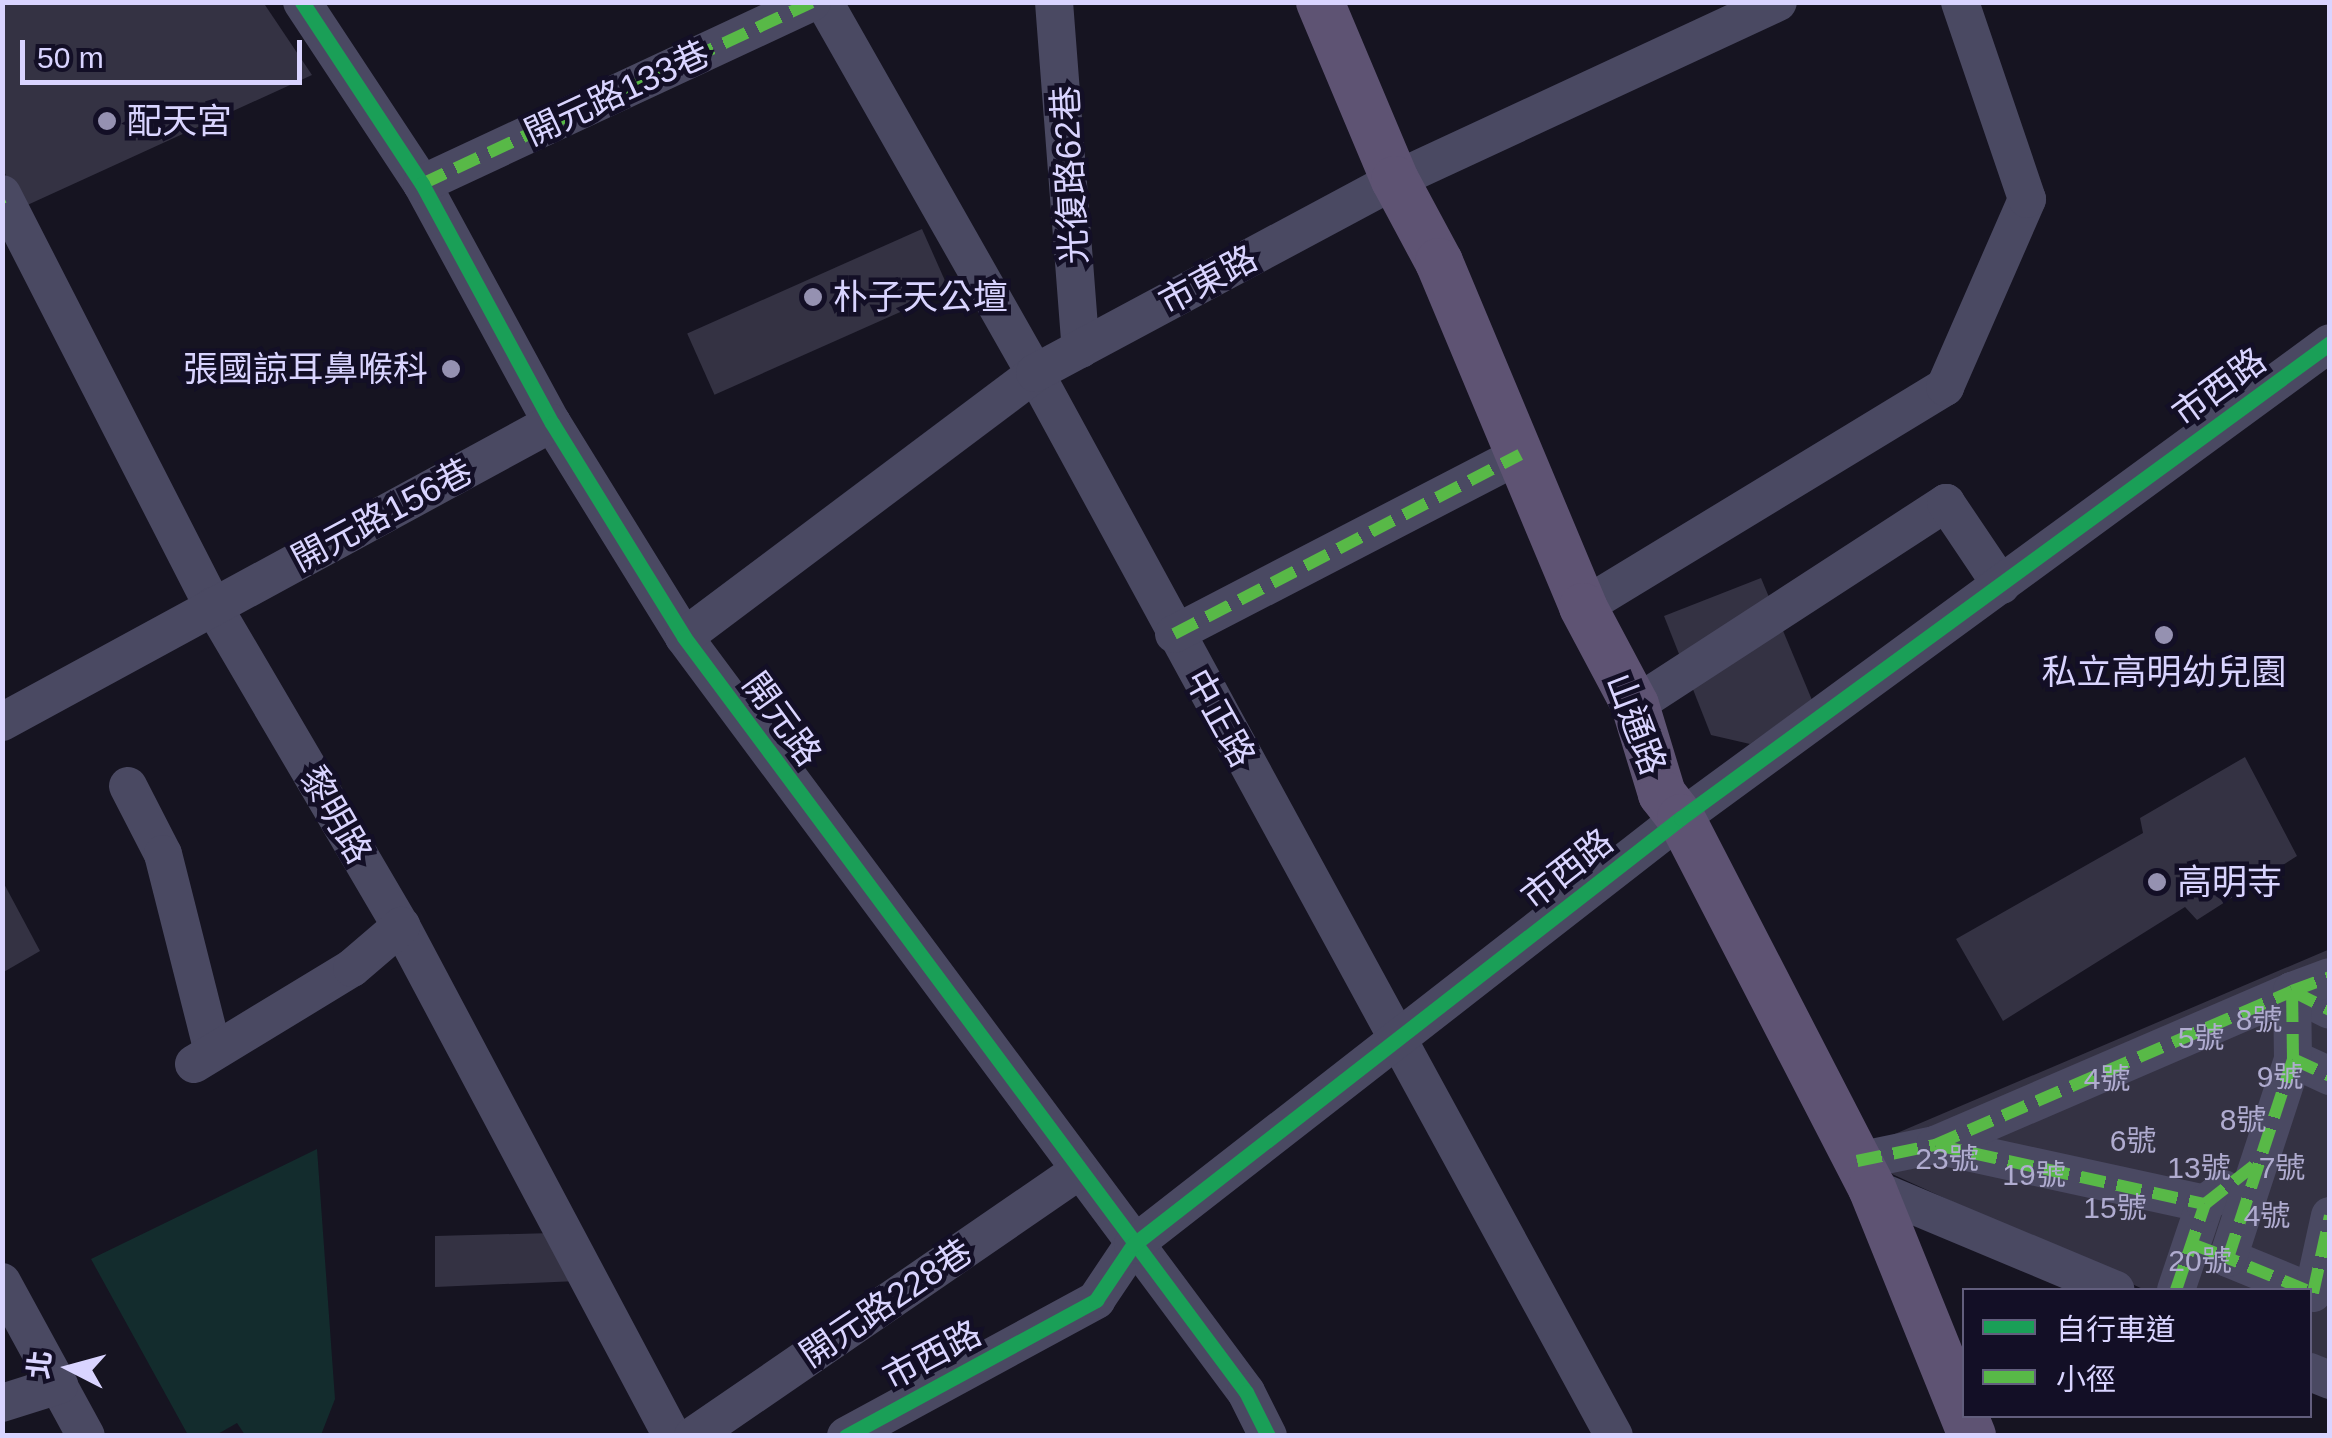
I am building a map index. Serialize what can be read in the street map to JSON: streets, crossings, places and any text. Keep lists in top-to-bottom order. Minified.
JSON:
{"streets":{"main road":["山通路"],"street":["開元路133巷","光復路62巷","市東路","市西路","開元路156巷","中正路","開元路","黎明路","開元路228巷"]},"crossings":[["開元路133巷","開元路"],["光復路62巷","市東路"],["市東路","中正路"],["市東路","開元路"],["市東路","山通路"],["市西路","中正路"],["市西路","開元路"],["市西路","山通路"],["開元路156巷","開元路"],["開元路156巷","黎明路"],["開元路","開元路228巷"]],"places":["配天宮","朴子天公壇","張國諒耳鼻喉科","私立高明幼兒園","高明寺"],"house_numbers":["8號","5號","9號","4號","8號","6號","23號","13號","7號","19號","15號","4號","20號"],"legend":["自行車道","小徑"],"scale_bar":"50 m","north":"left"}
